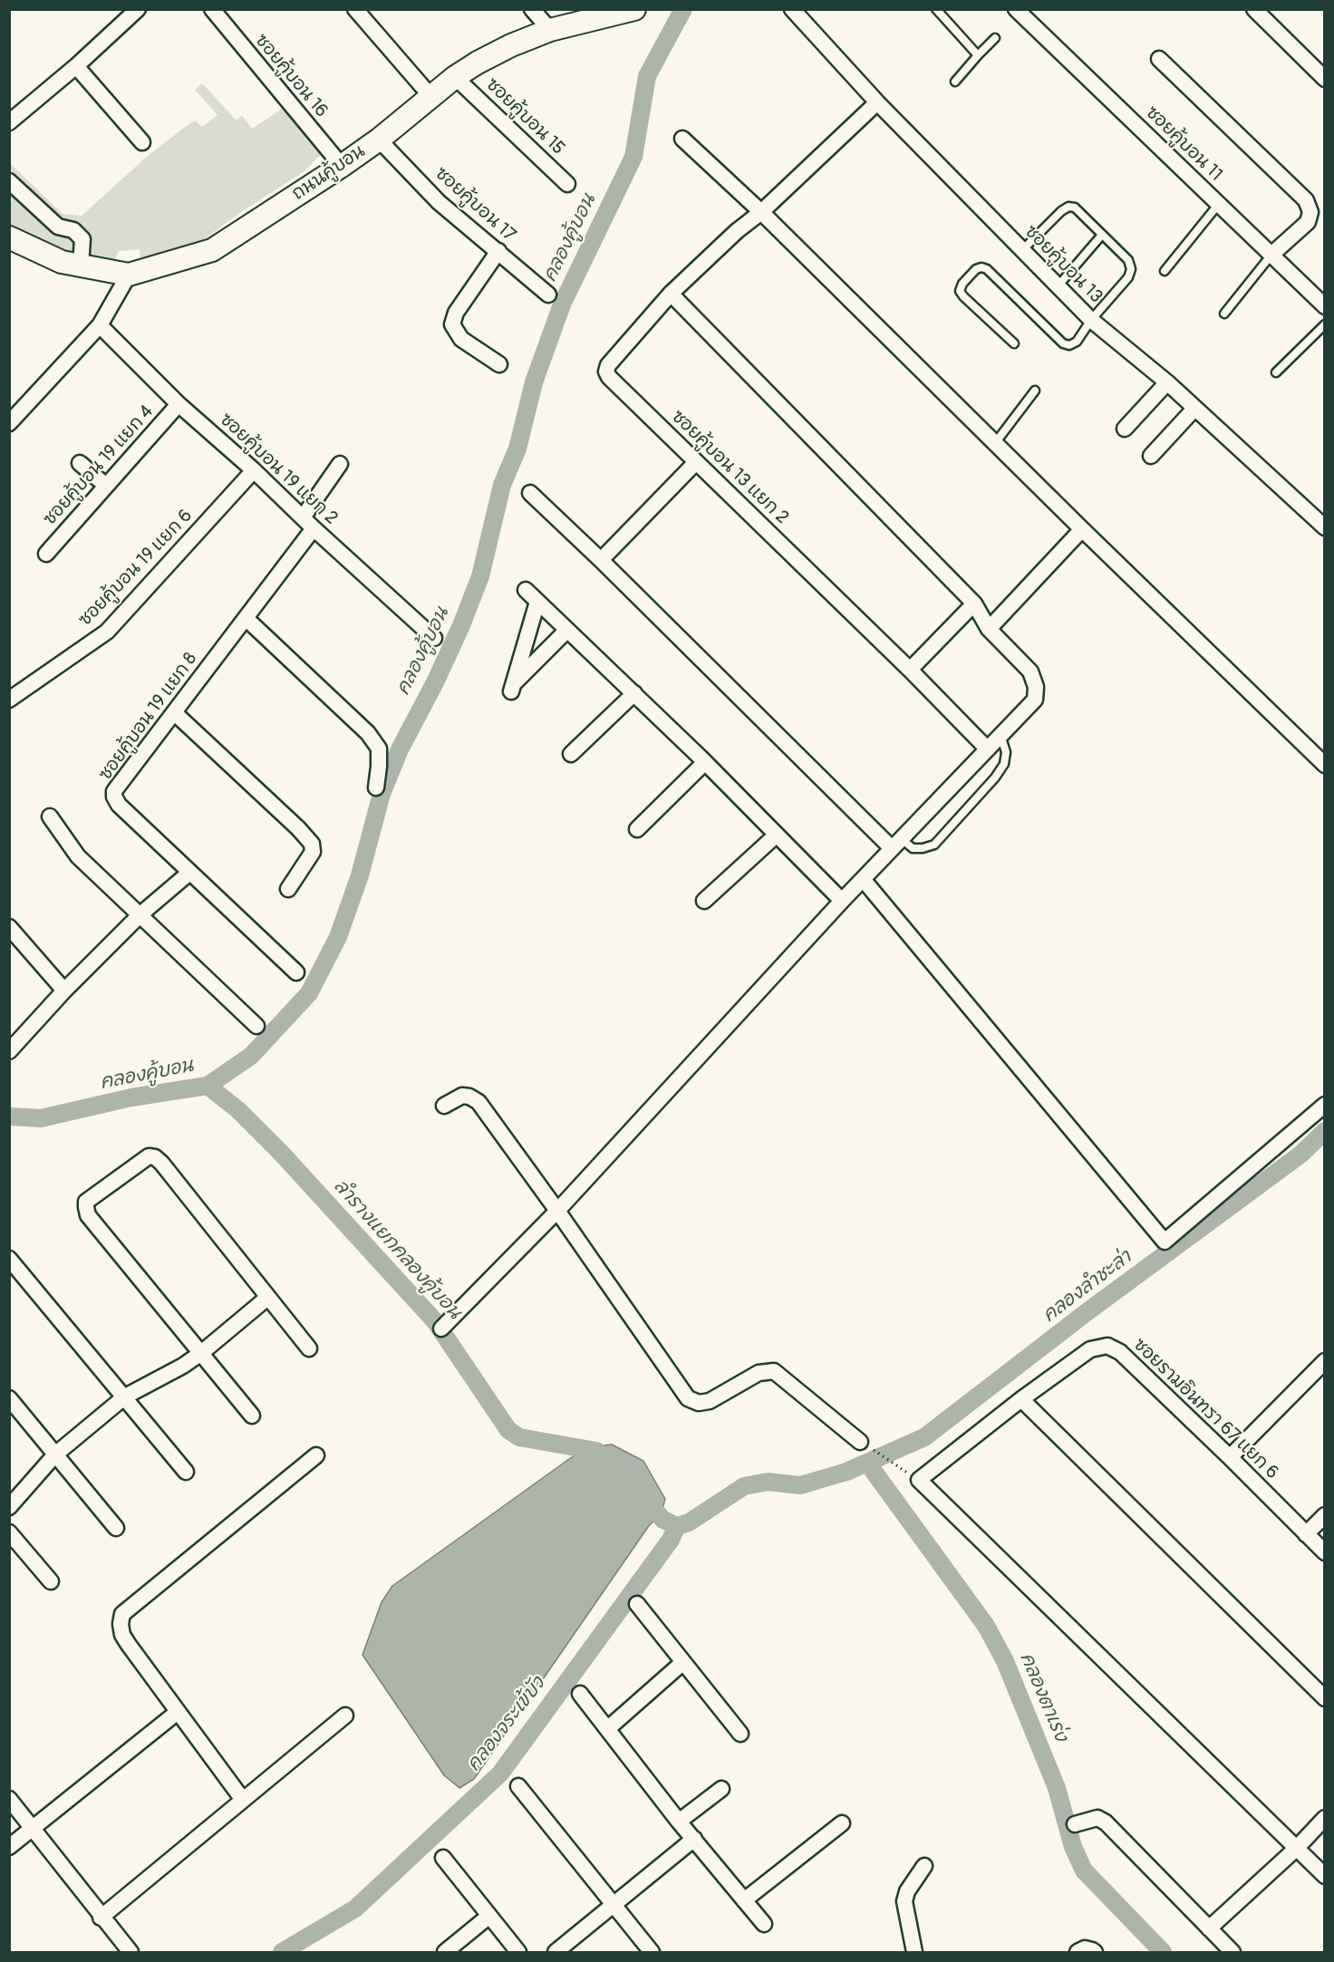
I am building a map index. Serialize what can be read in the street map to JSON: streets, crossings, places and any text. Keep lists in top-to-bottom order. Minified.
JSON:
{"streets":{"main road":["ถนนคู้บอน"],"street":["ซอยคู้บอน 16","ซอยคู้บอน 15","ซอยคู้บอน 11","ซอยคู้บอน 17","ซอยคู้บอน 13","ซอยคู้บอน 19 แยก 4","ซอยคู้บอน 13 แยก 2","ซอยคู้บอน 19 แยก 2","ซอยคู้บอน 19 แยก 6","ซอยคู้บอน 19 แยก 8","ซอยรามอินทรา 67 แยก 6"]},"crossings":[["ซอยคู้บอน 16","ถนนคู้บอน"],["ซอยคู้บอน 15","ถนนคู้บอน"],["ถนนคู้บอน","ซอยคู้บอน 17"],["ซอยคู้บอน 13","ซอยคู้บอน 13 แยก 2"],["ซอยคู้บอน 19 แยก 4","ซอยคู้บอน 19 แยก 2"],["ซอยคู้บอน 19 แยก 2","ซอยคู้บอน 19 แยก 6"],["ซอยคู้บอน 19 แยก 2","ซอยคู้บอน 19 แยก 8"]],"water":["คลองคู้บอน","ลำรางแยกคลองคู้บอน","คลองลำชะล่า","คลองตาเร่ง","คลองจระเข้บัว"]}
